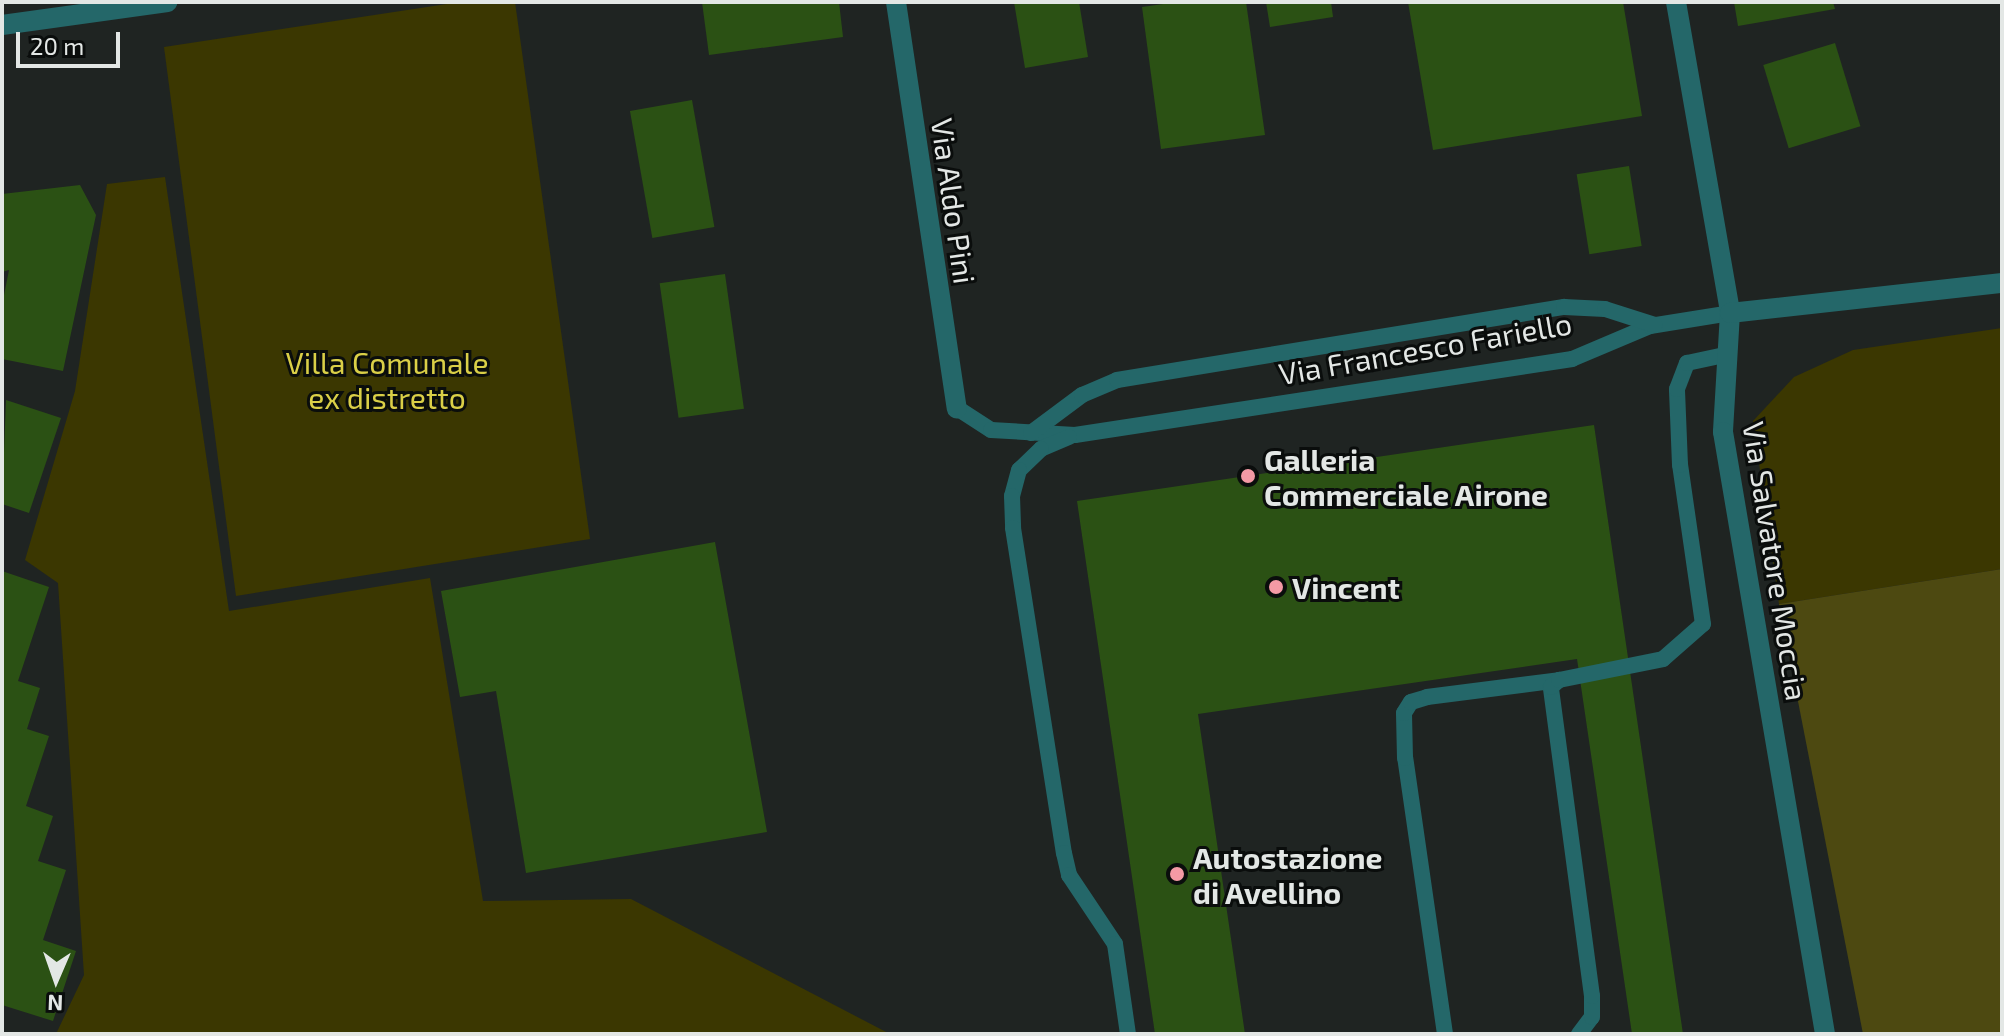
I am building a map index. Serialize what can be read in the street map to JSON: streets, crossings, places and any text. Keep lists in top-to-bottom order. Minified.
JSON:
{"streets":{"street":["Via Aldo Pini","Via Francesco Fariello","Via Salvatore Moccia"]},"crossings":[["Via Aldo Pini","Via Francesco Fariello"],["Via Francesco Fariello","Via Salvatore Moccia"]],"parks":["Villa Comunale ex distretto"],"places":["Galleria Commerciale Airone","Vincent","Autostazione di Avellino"],"scale_bar":"20 m","north":"bottom"}
